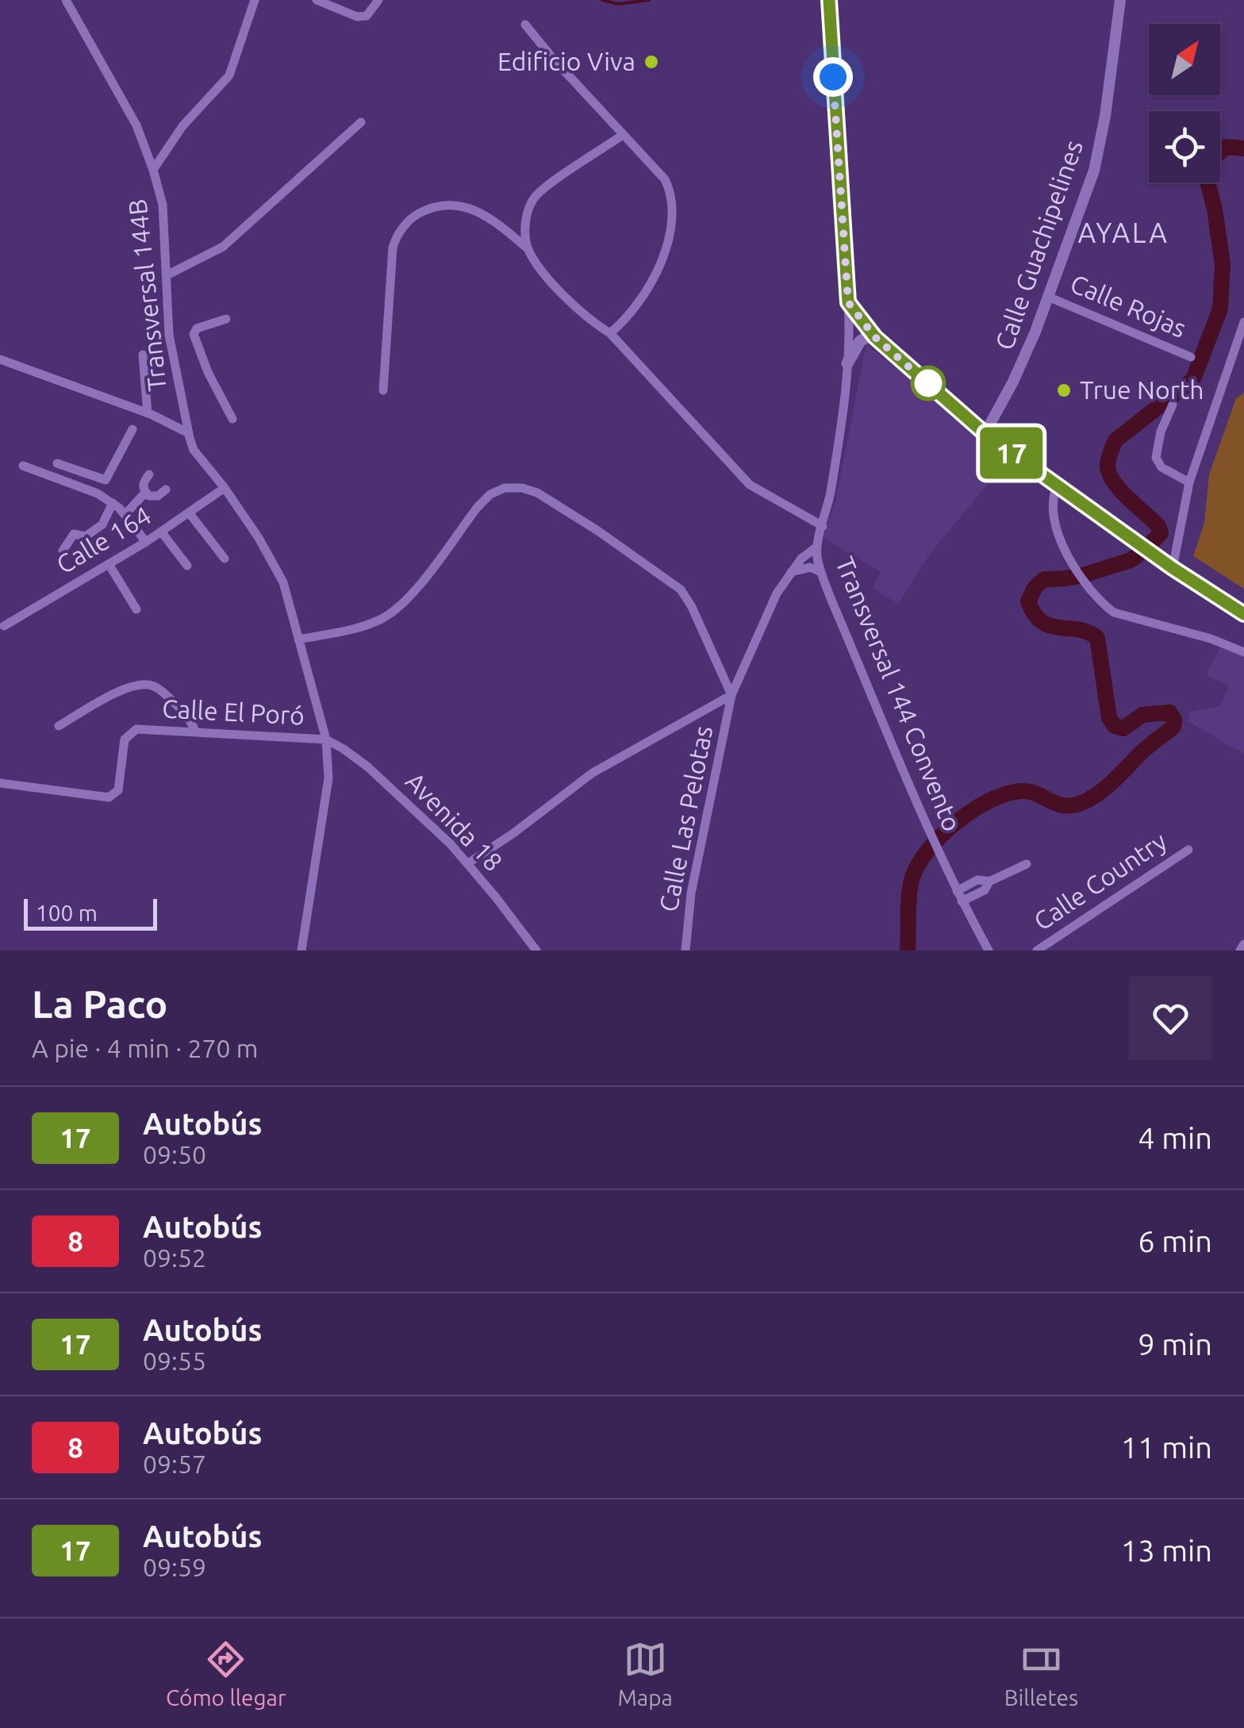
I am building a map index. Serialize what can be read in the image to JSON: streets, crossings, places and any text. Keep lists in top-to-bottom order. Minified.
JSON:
{"streets":{"street":["Calle Guachipelines","Transversal 144B","Calle Rojas","Calle 164","Transversal 144 Convento","Calle El Poró","Calle Las Pelotas","Avenida 18","Calle Country"]},"crossings":[["Calle Guachipelines","Calle Rojas"],["Transversal 144B","Calle 164"],["Transversal 144B","Calle El Poró"],["Transversal 144B","Avenida 18"],["Transversal 144 Convento","Calle Las Pelotas"],["Calle El Poró","Avenida 18"]],"districts":["AYALA"],"places":["Edificio Viva","True North"],"lines":["bus line 17"],"scale_bar":"100 m","north":"top right","page":{"on_map":"17","scale":"100 m","heading":["La Paco","A pie · 4 min · 270 m"],"list":[{"mark":"17","name":"Autobús","note":"09:50","value":"4 min"},{"mark":"8","name":"Autobús","note":"09:52","value":"6 min"},{"mark":"17","name":"Autobús","note":"09:55","value":"9 min"},{"mark":"8","name":"Autobús","note":"09:57","value":"11 min"},{"mark":"17","name":"Autobús","note":"09:59","value":"13 min"}],"tabs":["Cómo llegar","Mapa","Billetes"]}}
